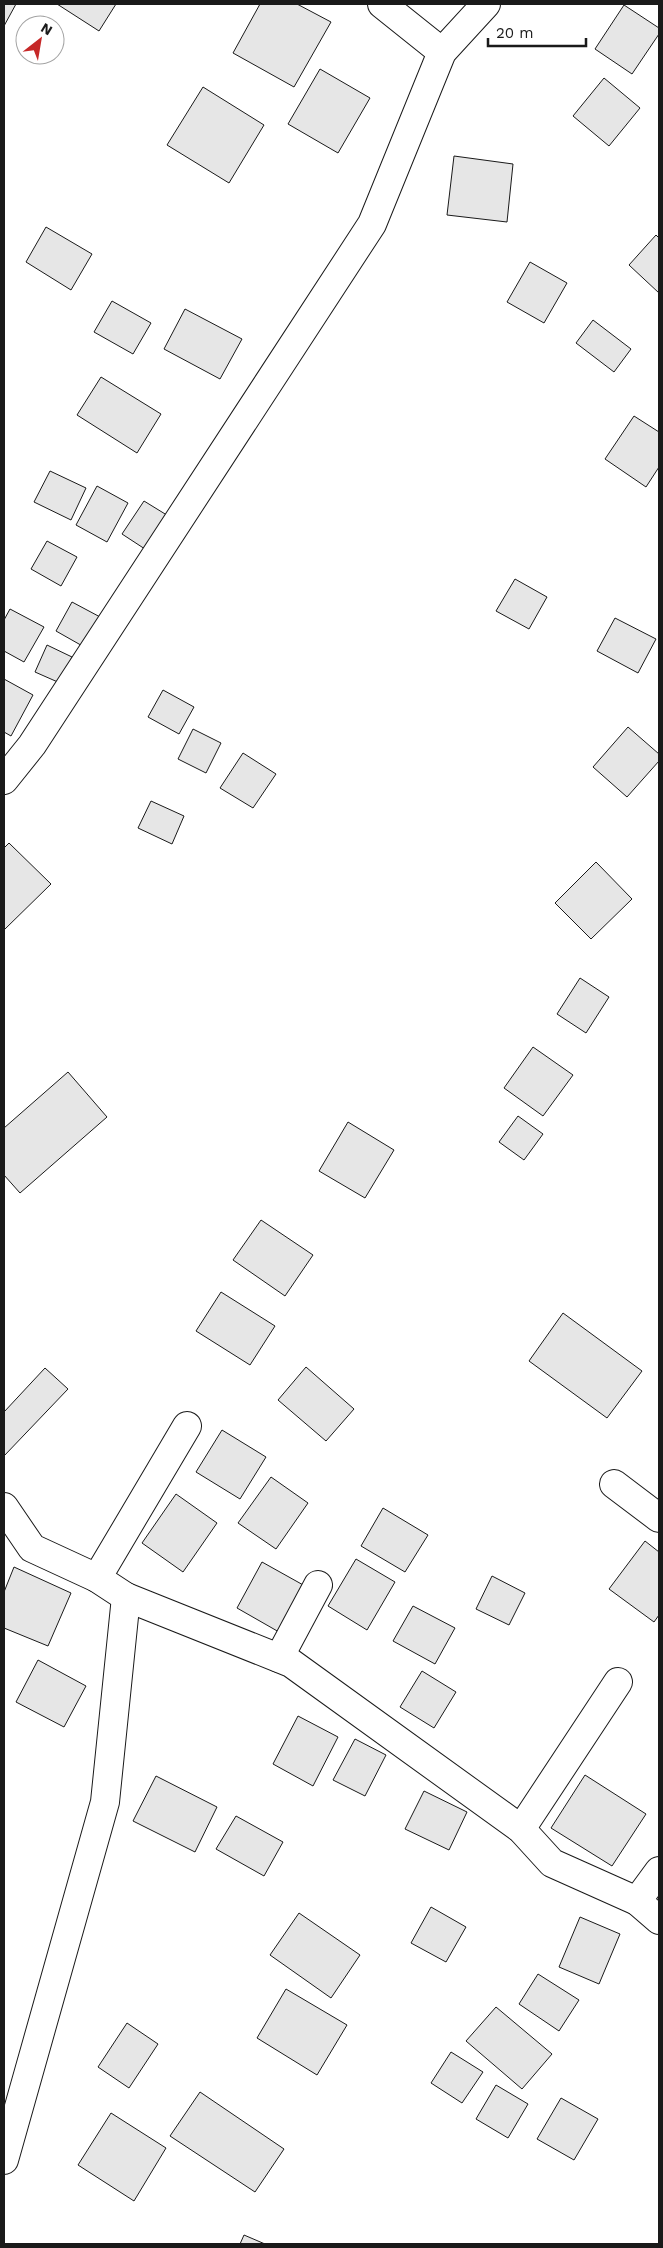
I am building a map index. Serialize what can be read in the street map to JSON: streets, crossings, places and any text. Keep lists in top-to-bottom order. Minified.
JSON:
{"scale_bar":"20 m","north":"top right"}
